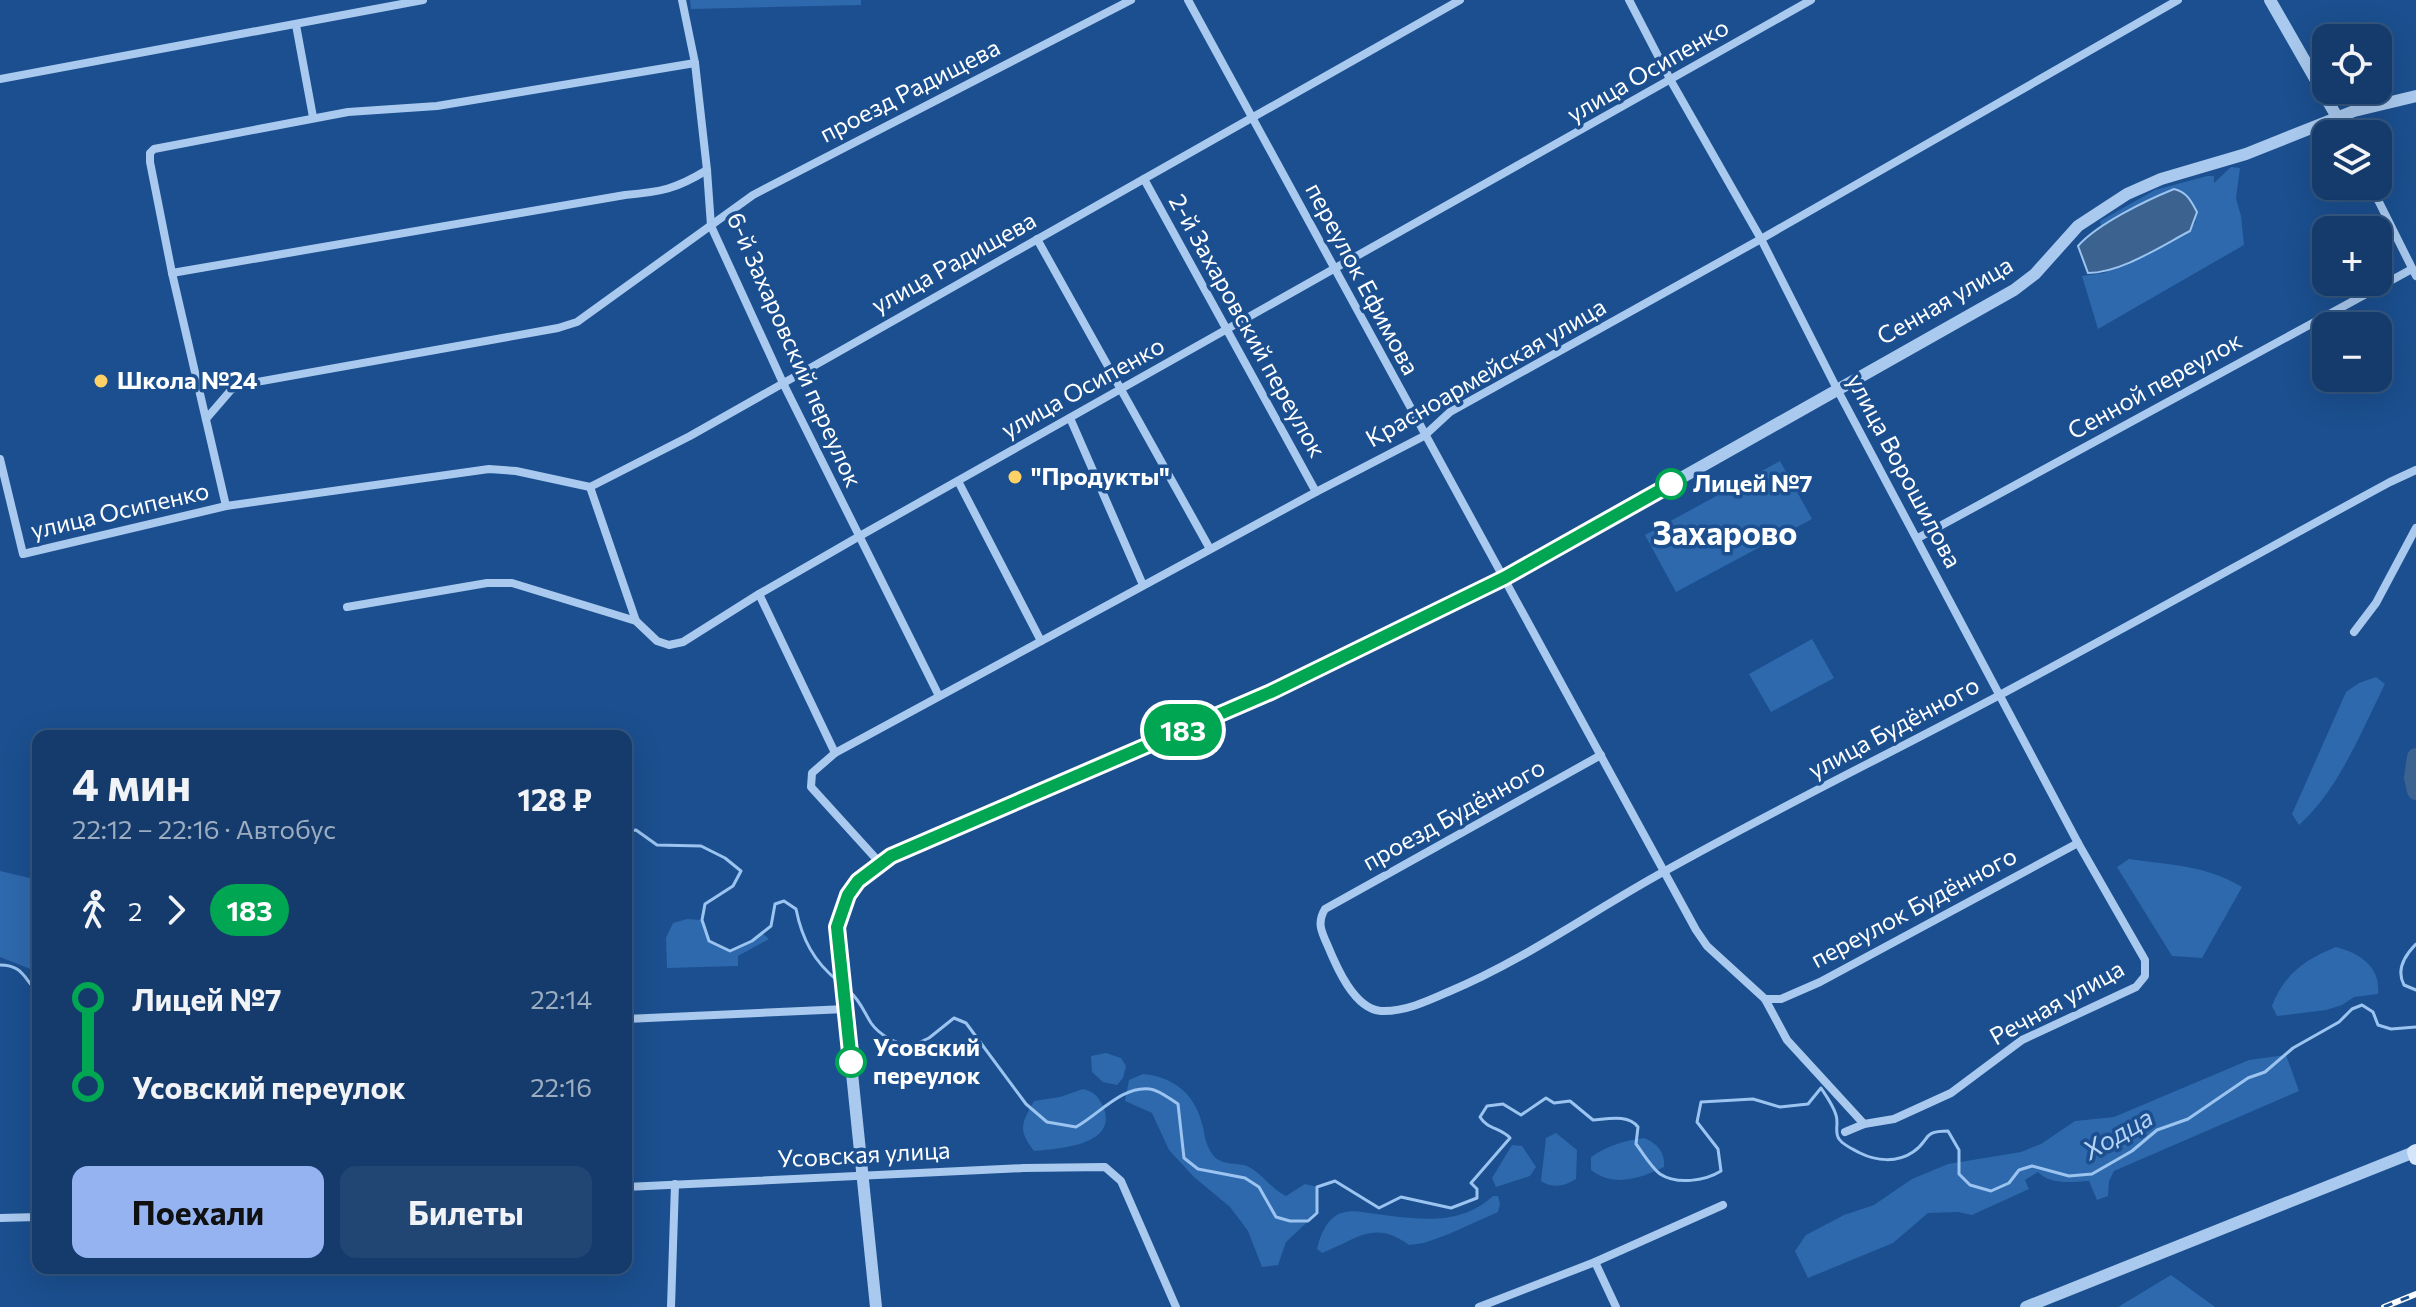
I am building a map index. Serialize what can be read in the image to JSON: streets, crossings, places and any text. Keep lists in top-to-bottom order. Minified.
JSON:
{"streets":{"street":["улица Осипенко","проезд Радищева","улица Радищева","переулок Ефимова","Сенная улица","2-й Захаровский переулок","6-й Захаровский переулок","Красноармейская улица","Сенной переулок","улица Ворошилова","улица Будённого","проезд Будённого","переулок Будённого","Речная улица","Усовская улица"]},"crossings":[["улица Осипенко","улица Радищева"],["улица Осипенко","переулок Ефимова"],["улица Осипенко","2-й Захаровский переулок"],["улица Осипенко","6-й Захаровский переулок"],["улица Осипенко","улица Ворошилова"],["проезд Радищева","6-й Захаровский переулок"],["улица Радищева","переулок Ефимова"],["улица Радищева","2-й Захаровский переулок"],["улица Радищева","6-й Захаровский переулок"],["переулок Ефимова","Сенная улица"],["переулок Ефимова","Красноармейская улица"],["переулок Ефимова","улица Будённого"],["переулок Ефимова","проезд Будённого"],["переулок Ефимова","переулок Будённого"],["переулок Ефимова","Речная улица"],["Сенная улица","Красноармейская улица"],["Сенная улица","улица Ворошилова"],["2-й Захаровский переулок","Красноармейская улица"],["6-й Захаровский переулок","Красноармейская улица"],["Красноармейская улица","улица Ворошилова"],["Сенной переулок","улица Ворошилова"],["улица Ворошилова","улица Будённого"],["улица Ворошилова","переулок Будённого"],["улица Ворошилова","Речная улица"],["улица Будённого","проезд Будённого"]],"districts":["Захарово"],"water":["Ходца"],"places":["Школа №24","\"Продукты\"","Лицей №7","Усовский переулок"],"lines":["bus line 183"],"page":{"on_map":"183","map_buttons":["+","−"],"heading":["4 мин","22:12 – 22:16 · Автобус","128 ₽"],"legs":["2","183"],"list":[{"name":"Лицей №7","value":"22:14"},{"name":"Усовский переулок","value":"22:16"}],"buttons":["Поехали","Билеты"]}}
